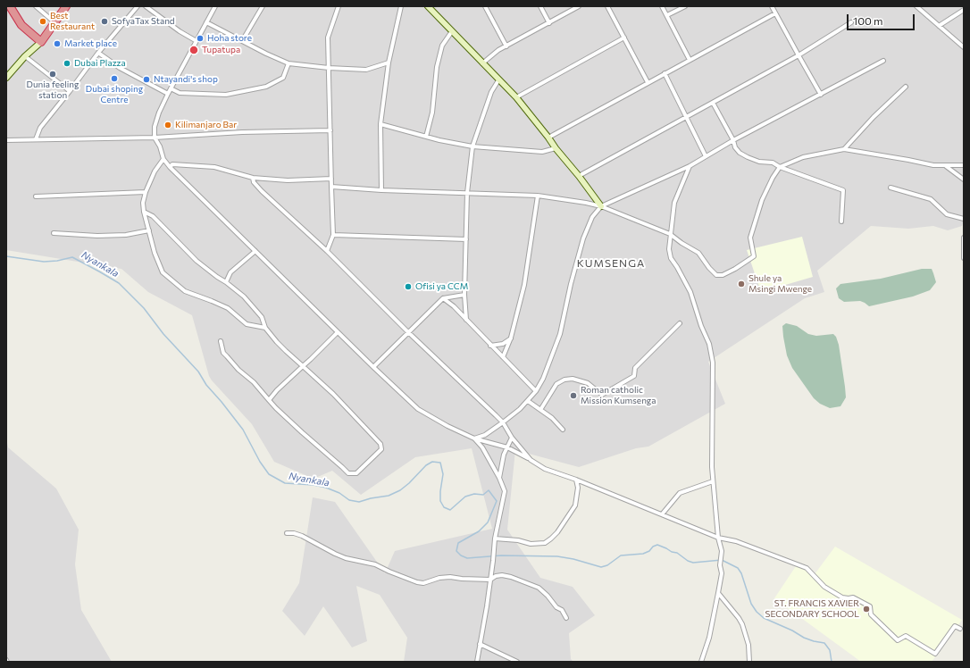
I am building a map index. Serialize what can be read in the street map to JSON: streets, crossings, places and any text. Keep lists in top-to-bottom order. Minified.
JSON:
{"districts":["KUMSENGA"],"water":["Nyankala"],"places":["Best Restaurant","SofyaTax Stand","Hoha store","Market place","Tupatupa","Dubai Plazza","Dunia feeling station","Dubai shoping Centre","Ntayandi's shop","Kilimanjaro Bar","Shule ya Msingi Mwenge","Ofisi ya CCM","Roman catholic Mission Kumsenga","ST. FRANCIS XAVIER SECONDARY SCHOOL"],"scale_bar":"100 m"}
